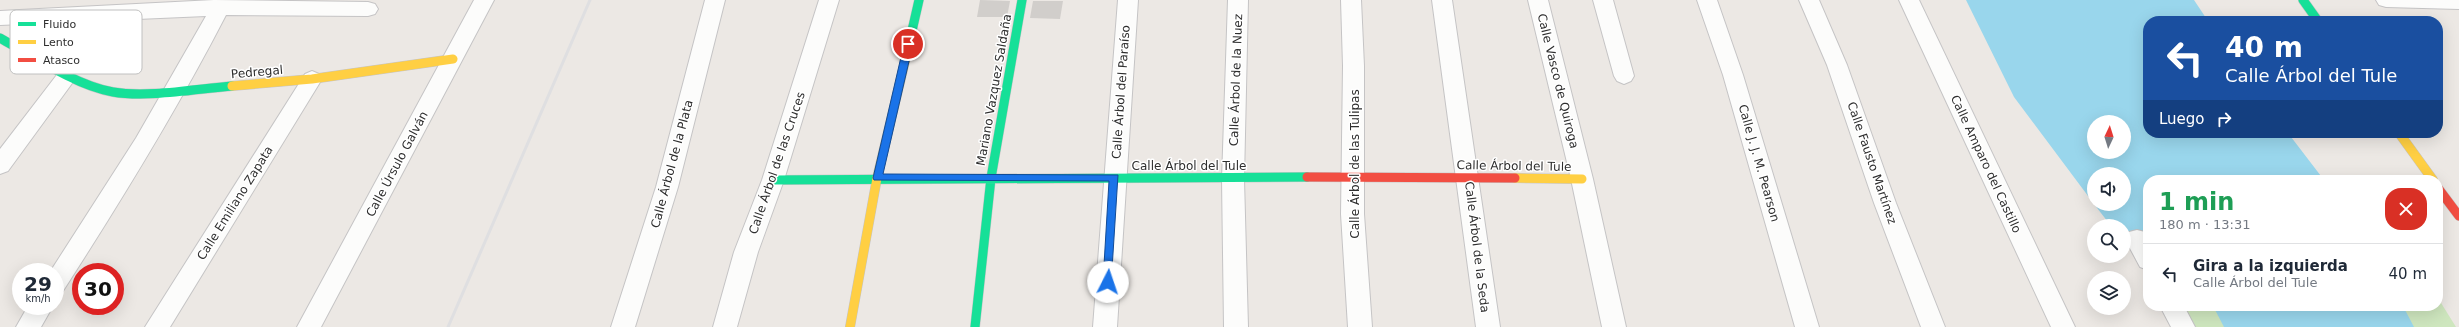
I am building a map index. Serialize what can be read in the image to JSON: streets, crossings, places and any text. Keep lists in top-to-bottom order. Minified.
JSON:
{"streets":{"street":["Pedregal","Calle Árbol de la Nuez","Calle Vasco de Quiroga","Mariano Vazquez Saldaña","Calle Árbol del Paraíso","Calle Árbol de las Cruces","Calle J. J. M. Pearson","Calle Fausto Martínez","Calle Úrsulo Galván","Calle Árbol de la Plata","Calle Árbol de las Tulipas","Calle Amparo del Castillo","Calle Árbol del Tule","Calle Emiliano Zapata","Calle Árbol de la Seda"]},"crossings":[["Pedregal","Calle Úrsulo Galván"],["Pedregal","Calle Emiliano Zapata"],["Calle Árbol de la Nuez","Calle Árbol del Tule"],["Calle Vasco de Quiroga","Calle Árbol del Tule"],["Mariano Vazquez Saldaña","Calle Árbol del Tule"],["Calle Árbol del Paraíso","Calle Árbol del Tule"],["Calle Árbol de las Cruces","Calle Árbol del Tule"],["Calle Árbol de las Tulipas","Calle Árbol del Tule"],["Calle Árbol del Tule","Calle Árbol de la Seda"]],"legend":["Fluido","Lento","Atasco"],"north":"top","page":{"turn":["40 m","Calle Árbol del Tule"],"then":"Luego","heading":["1 min","180 m · 13:31"],"list":[{"name":"Gira a la izquierda","note":"Calle Árbol del Tule","value":"40 m"}],"speed":"29 km/h","limit":"30"}}
